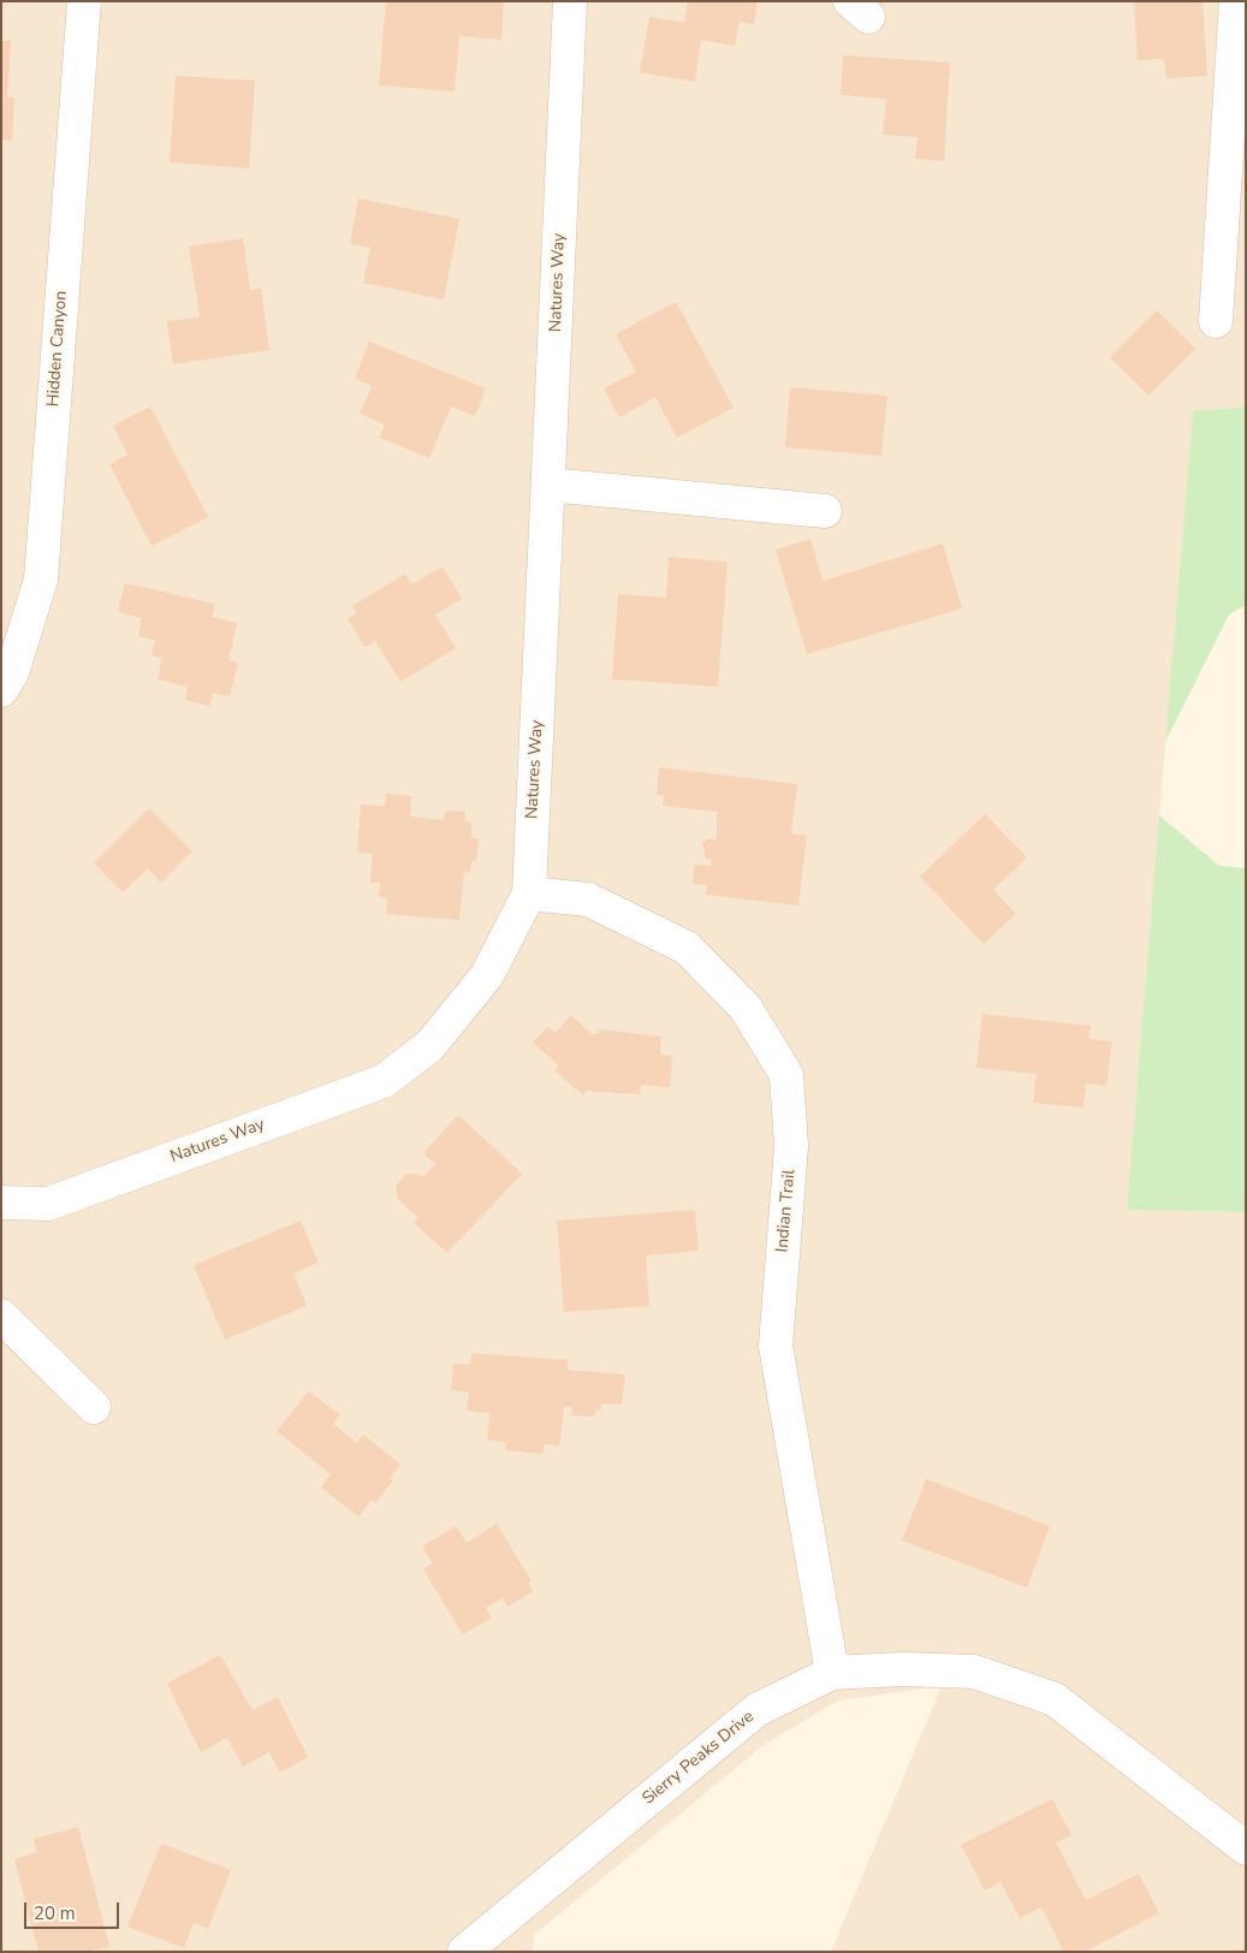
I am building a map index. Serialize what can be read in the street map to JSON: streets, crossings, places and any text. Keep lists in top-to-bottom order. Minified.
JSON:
{"streets":{"street":["Natures Way","Hidden Canyon","Indian Trail","Sierry Peaks Drive"]},"crossings":[["Natures Way","Indian Trail"],["Indian Trail","Sierry Peaks Drive"]],"scale_bar":"20 m"}
